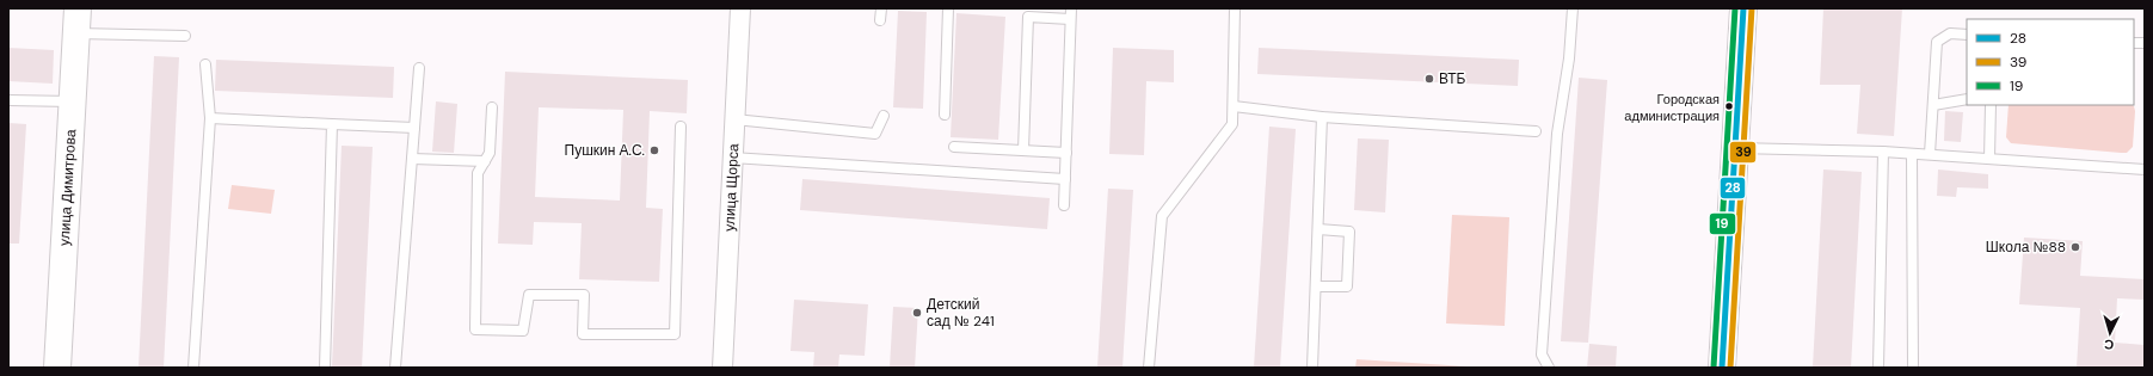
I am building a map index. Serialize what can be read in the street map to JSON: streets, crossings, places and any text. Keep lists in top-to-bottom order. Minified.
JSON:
{"streets":{"main road":["улица Димитрова"],"street":["улица Щорса"]},"places":["ВТБ","Городская администрация","Пушкин А.С.","Школа №88","Детский сад № 241"],"lines":["transit line 28","transit line 39","transit line 19"],"legend":["28","39","19"],"north":"bottom"}
